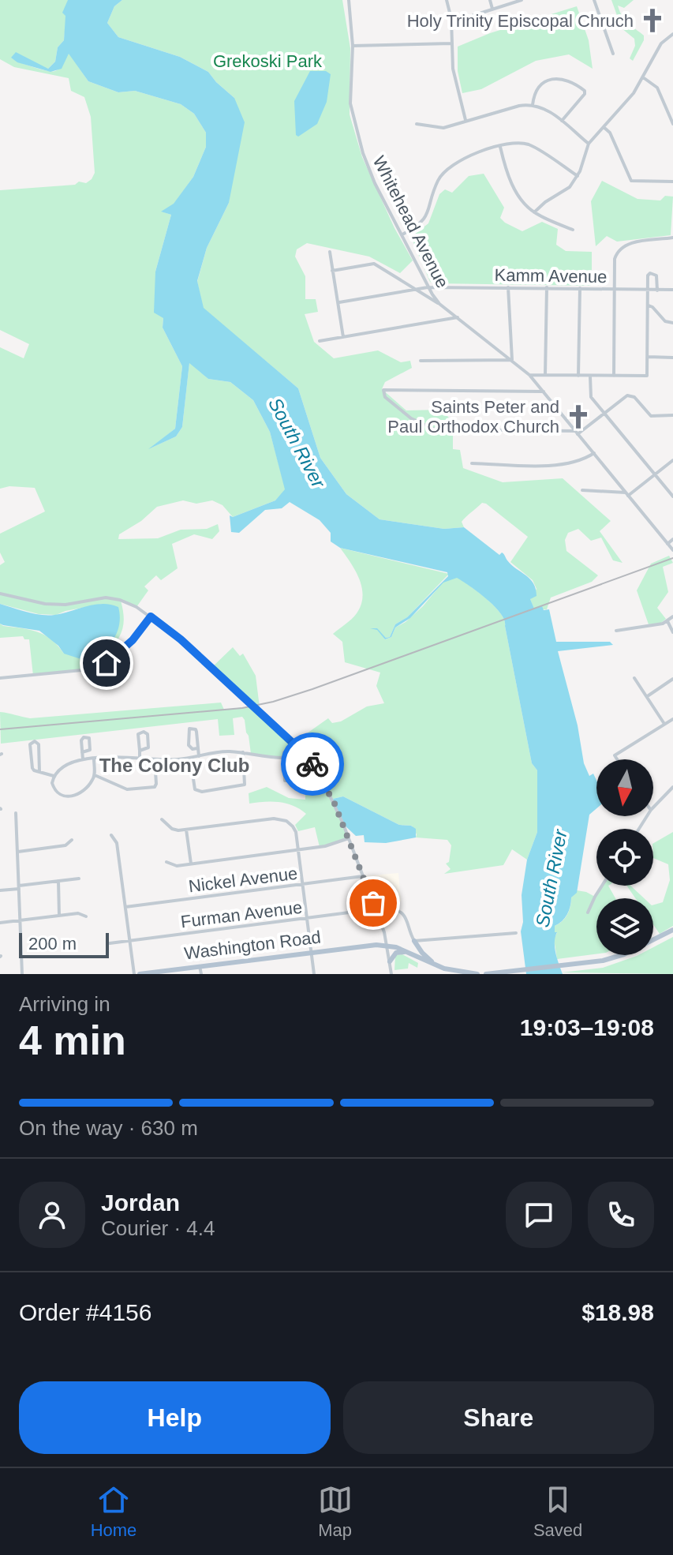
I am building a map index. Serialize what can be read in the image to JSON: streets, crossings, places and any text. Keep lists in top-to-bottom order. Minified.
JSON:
{"streets":{"main road":["Washington Road"],"street":["Whitehead Avenue","Kamm Avenue","Nickel Avenue","Furman Avenue"]},"crossings":[["Whitehead Avenue","Kamm Avenue"]],"districts":["The Colony Club"],"water":["South River"],"parks":["Grekoski Park"],"places":{"church":["Holy Trinity Episcopal Chruch","Saints Peter and Paul Orthodox Church"]},"scale_bar":"200 m","north":"bottom","page":{"scale":"200 m","heading":["4 min","Arriving in","19:03–19:08"],"panel":["Jordan","Courier · 4.4","Order #4156","$18.98"],"bar":"On the way · 630 m","buttons":["Help","Share"],"tabs":["Home","Map","Saved"]}}
